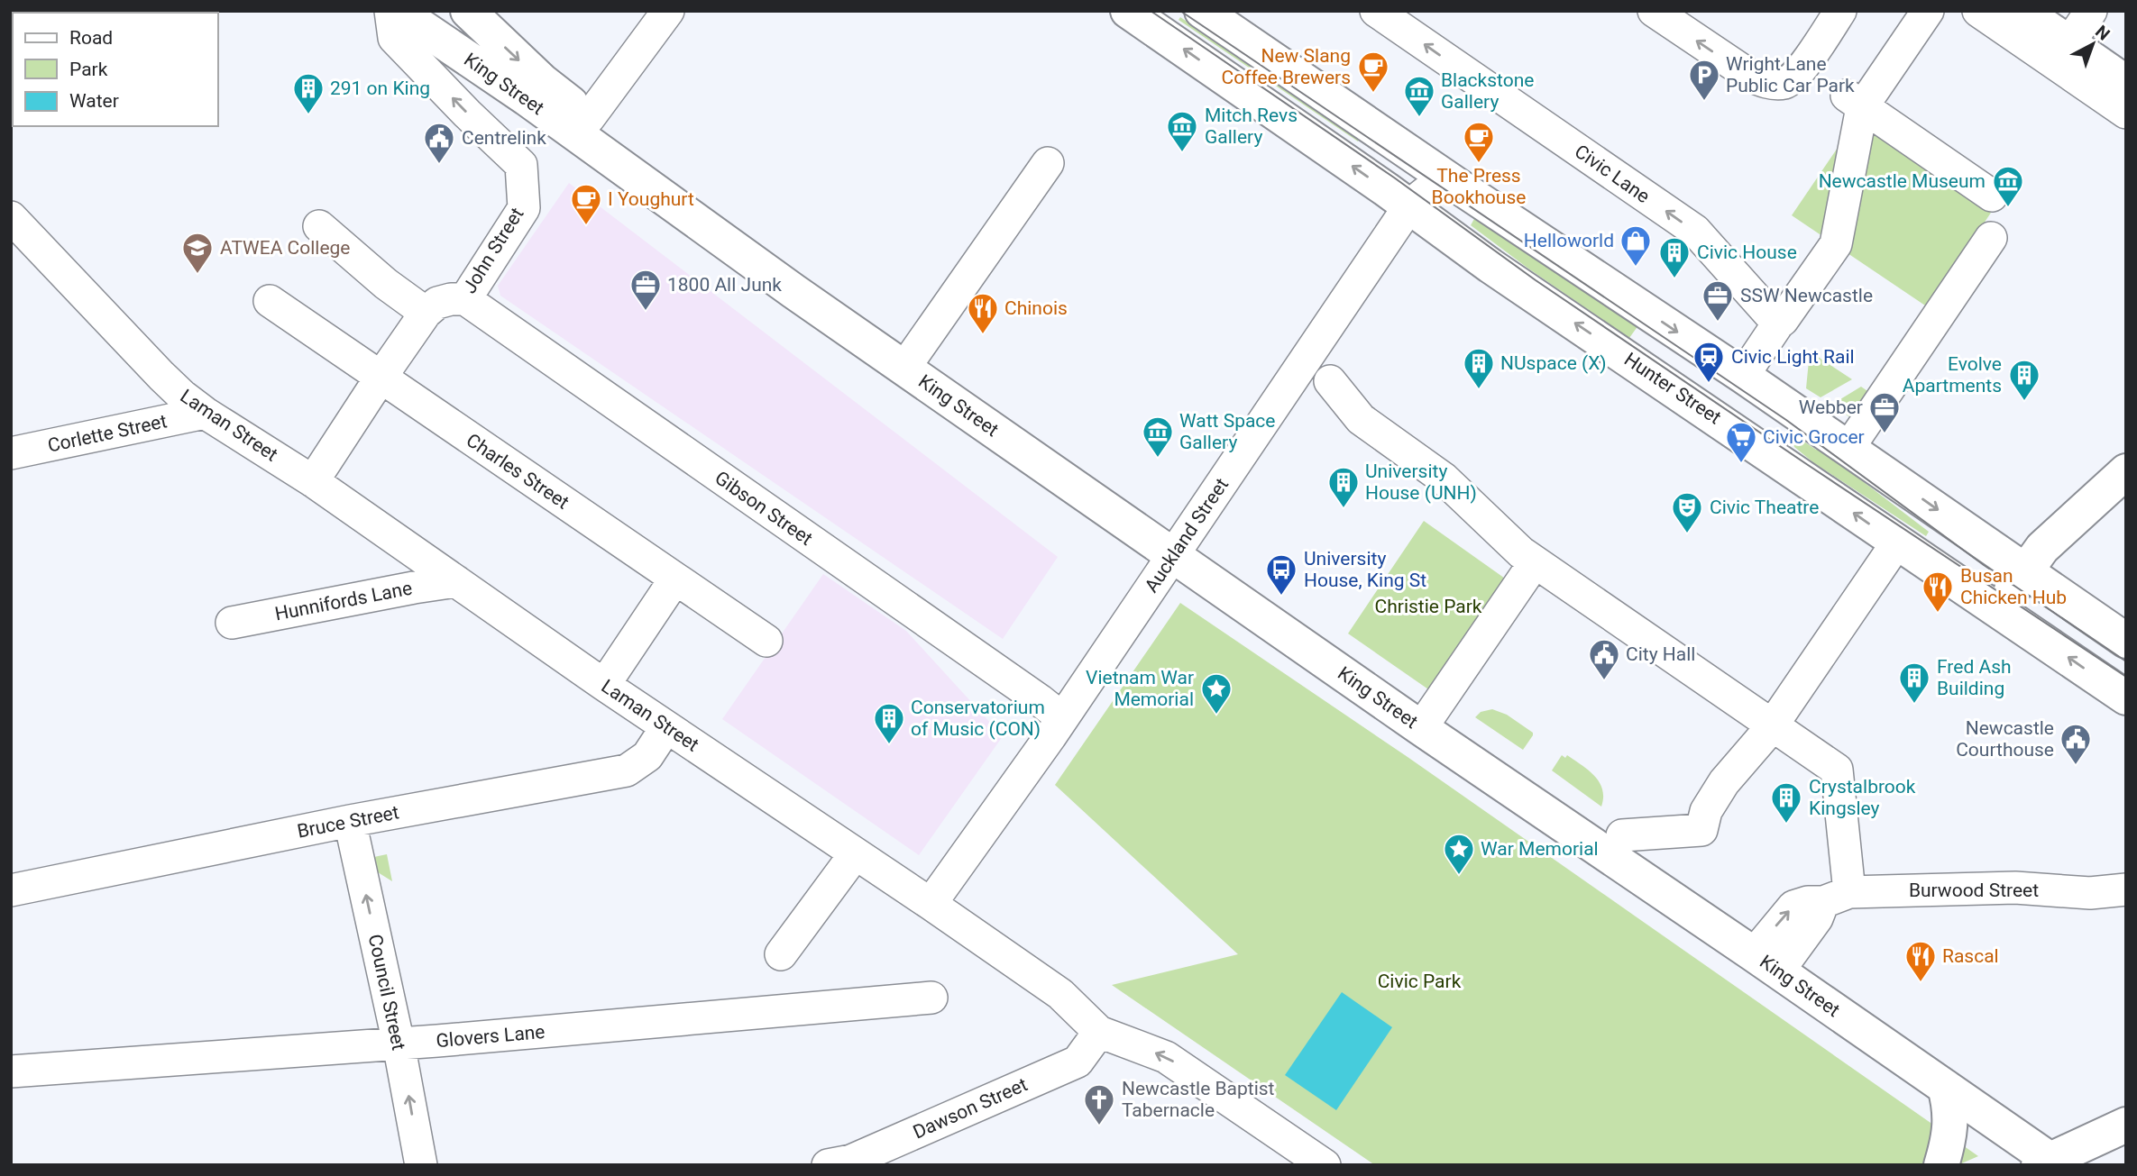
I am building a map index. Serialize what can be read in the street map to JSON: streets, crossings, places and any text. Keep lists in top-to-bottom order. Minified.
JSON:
{"streets":{"main road":["King Street","Hunter Street"],"street":["Civic Lane","John Street","Laman Street","Corlette Street","Charles Street","Gibson Street","Auckland Street","Hunnifords Lane","Bruce Street","Burwood Street","Council Street","Glovers Lane","Dawson Street"]},"crossings":[["King Street","Auckland Street"],["John Street","Laman Street"],["John Street","Charles Street"],["John Street","Gibson Street"],["Hunter Street","Auckland Street"],["Laman Street","Corlette Street"],["Laman Street","Auckland Street"],["Laman Street","Hunnifords Lane"],["Laman Street","Bruce Street"],["Laman Street","Dawson Street"],["Gibson Street","Auckland Street"],["Bruce Street","Council Street"],["Council Street","Glovers Lane"]],"one_way":["Civic Lane","John Street","Council Street"],"parks":["Christie Park","Civic Park"],"places":{"cafe":["New Slang Coffee Brewers","The Press Bookhouse","I Youghurt"],"parking":["Wright Lane Public Car Park"],"building":["291 on King","Civic House","NUspace (X)","Evolve Apartments","University House (UNH)","Fred Ash Building","Conservatorium of Music (CON)","Crystalbrook Kingsley"],"museum":["Blackstone Gallery","Mitch Revs Gallery","Newcastle Museum","Watt Space Gallery"],"public building":["Centrelink","City Hall","Newcastle Courthouse"],"shop":["Helloworld"],"school or university":["ATWEA College"],"office":["1800 All Junk","SSW Newcastle","Webber"],"restaurant":["Chinois","Busan Chicken Hub","Rascal"],"station":["Civic Light Rail"],"supermarket":["Civic Grocer"],"theatre":["Civic Theatre"],"bus stop":["University House, King St"],"place":["Vietnam War Memorial","War Memorial"],"church":["Newcastle Baptist Tabernacle"]},"legend":["Road","Park","Water"],"north":"top right"}
